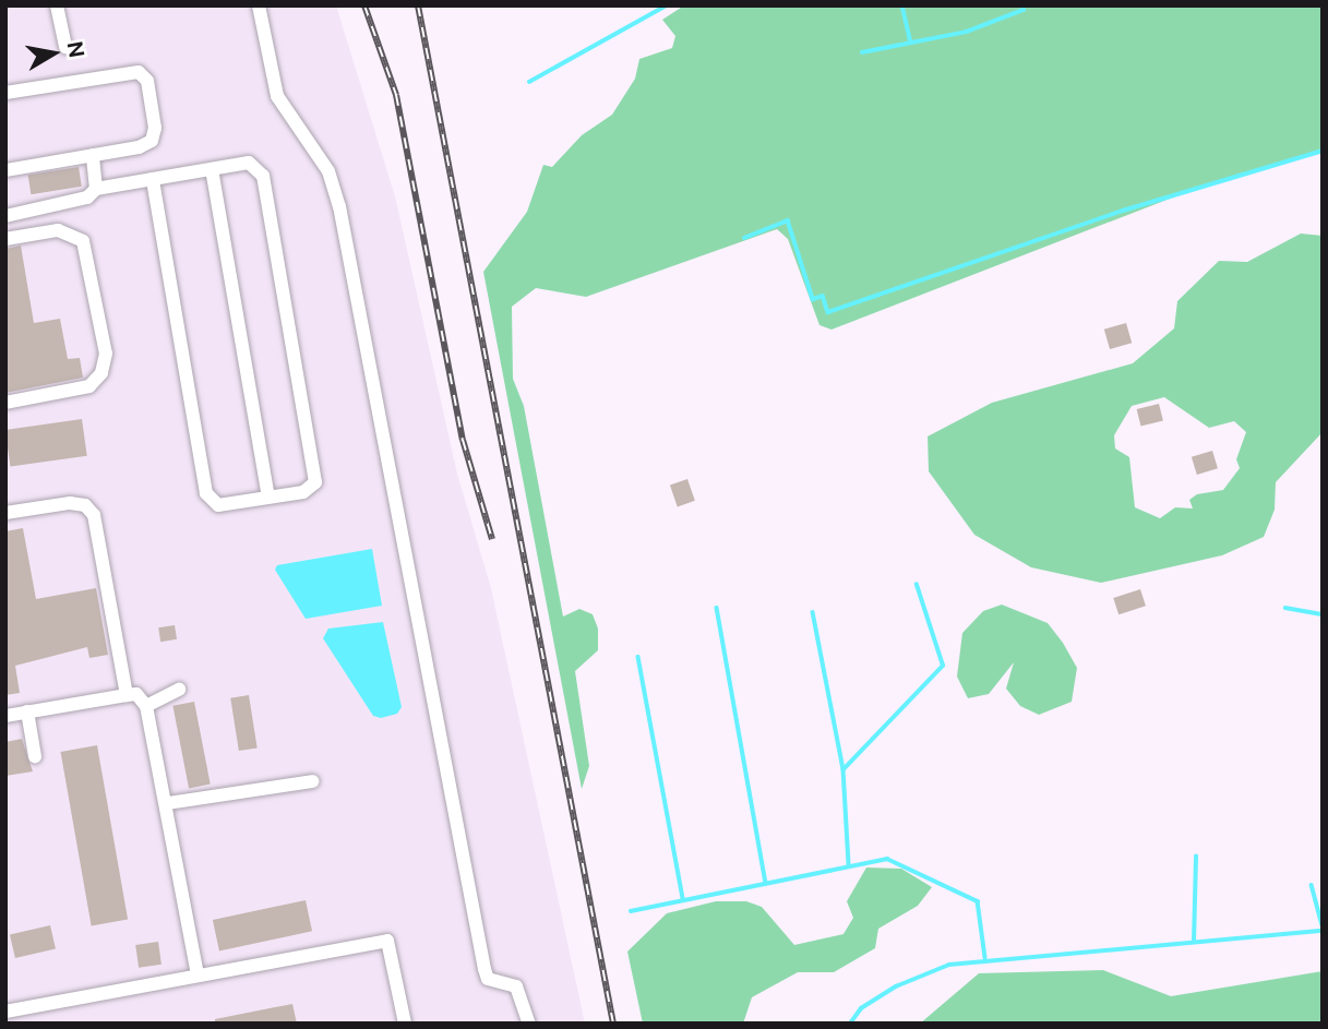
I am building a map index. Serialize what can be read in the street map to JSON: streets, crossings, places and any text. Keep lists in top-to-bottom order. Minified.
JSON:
{"north":"right"}
